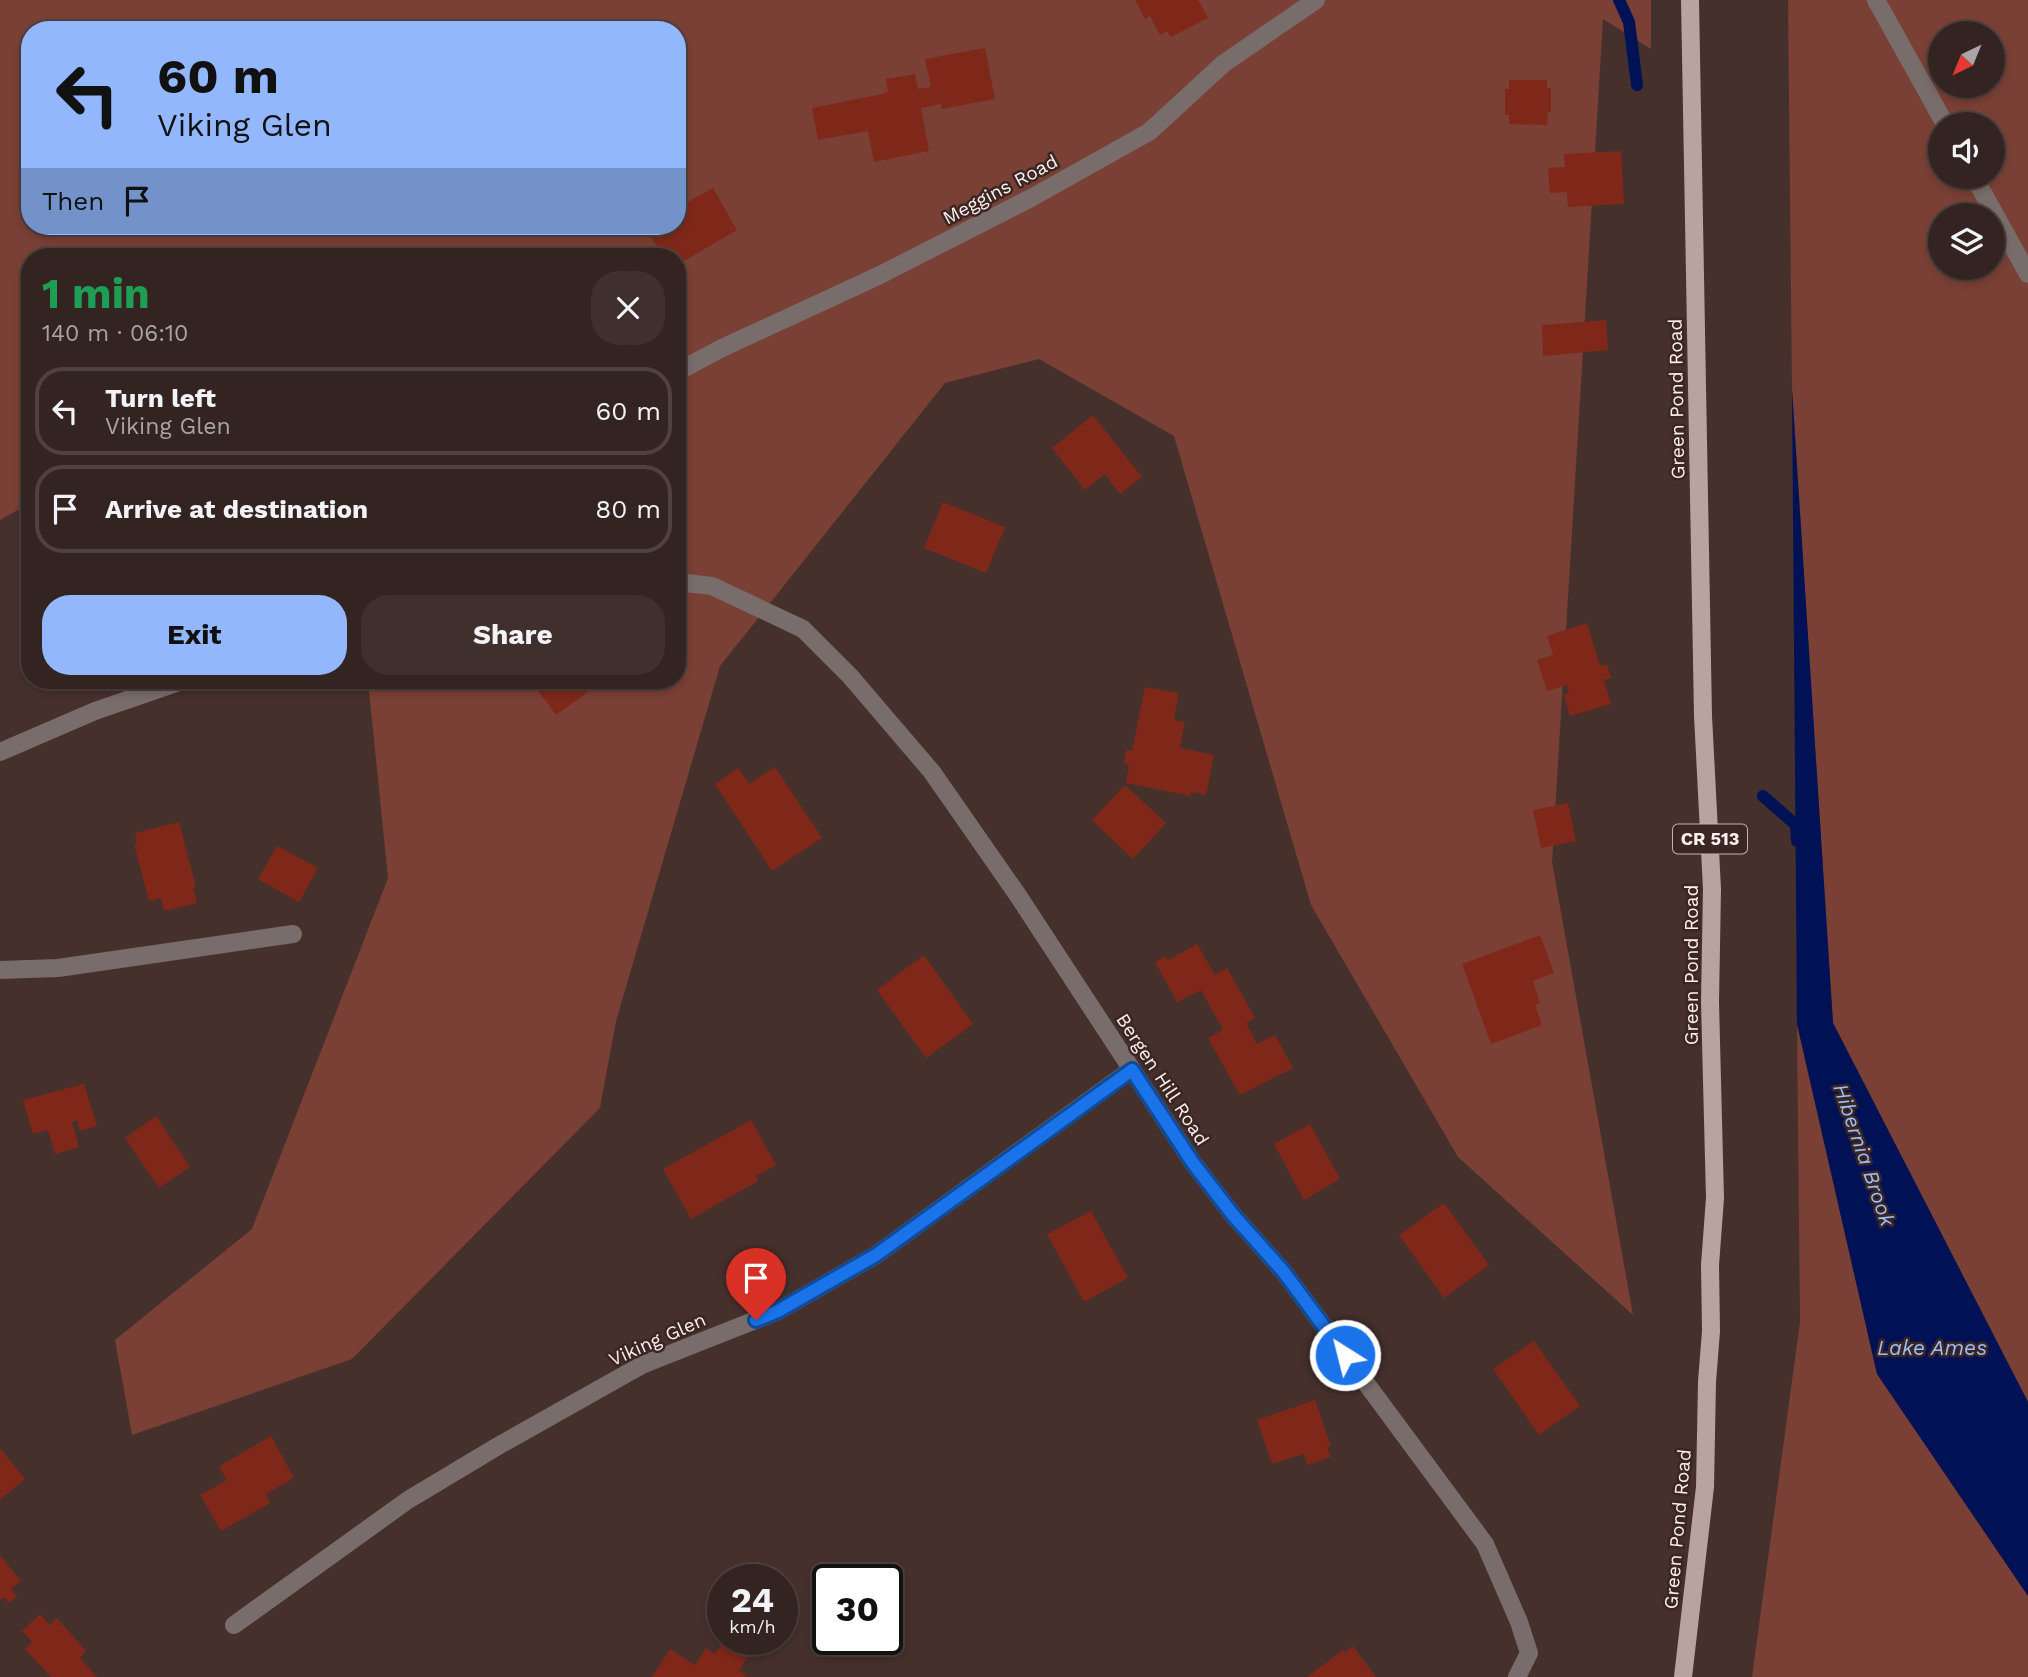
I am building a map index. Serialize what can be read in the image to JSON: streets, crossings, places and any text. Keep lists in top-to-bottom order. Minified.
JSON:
{"streets":{"main road":["Green Pond Road","CR 513"],"street":["Meggins Road","Bergen Hill Road","Viking Glen"]},"crossings":[["Bergen Hill Road","Viking Glen"]],"water":["Hibernia Brook","Lake Ames"],"north":"bottom left","page":{"turn":["60 m","Viking Glen"],"then":"Then","heading":["1 min","140 m · 06:10"],"list":[{"name":"Turn left","note":"Viking Glen","value":"60 m"},{"name":"Arrive at destination","value":"80 m"}],"buttons":["Exit","Share"],"speed":"24 km/h","limit":"30"}}
